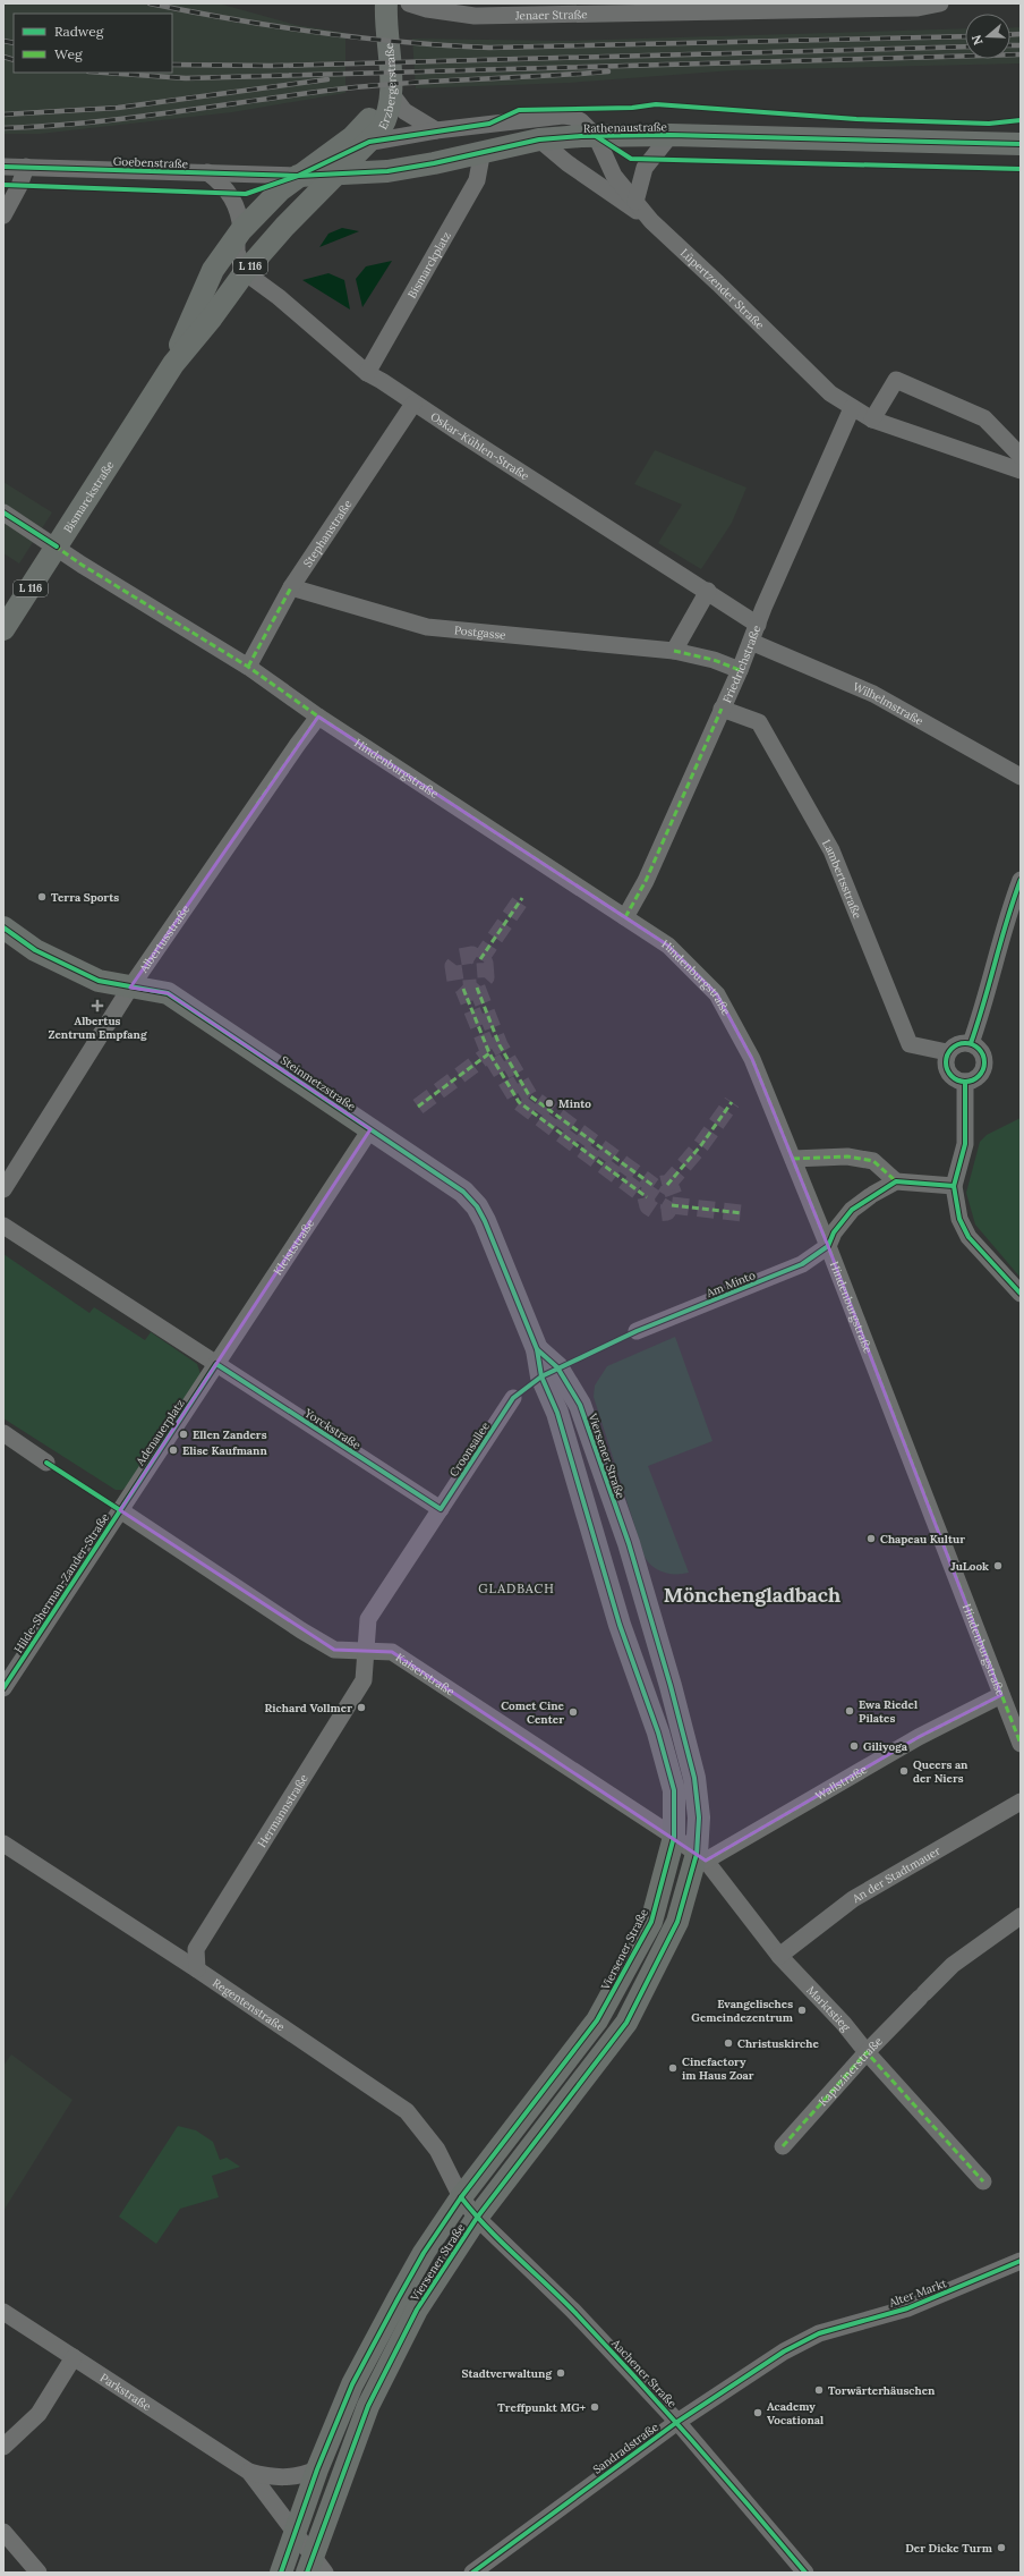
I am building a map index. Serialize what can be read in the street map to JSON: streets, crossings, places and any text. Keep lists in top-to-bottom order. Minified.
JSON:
{"streets":{"main road":["Erzbergerstraße","Rathenaustraße","L 116","Bismarckstraße","Steinmetzstraße","Viersener Straße"],"street":["Jenaer Straße","Goebenstraße","Bismarckplatz","Lüpertzender Straße","Oskar-Kühlen-Straße","Stephanstraße","Postgasse","Friedrichstraße","Wilhelmstraße","Hindenburgstraße","Lambertsstraße","Albertusstraße","Kleiststraße","Am Minto","Yorckstraße","Adenauerplatz","Croonsallee","Hilde-Sherman-Zander-Straße","Kaiserstraße","Wallstraße","Hermannstraße","An der Stadtmauer","Regentenstraße","Marktstieg","Kapuzinerstraße","Alter Markt","Aachener Straße","Parkstraße","Sandradstraße"]},"crossings":[["Erzbergerstraße","Rathenaustraße"],["Erzbergerstraße","Goebenstraße"],["Erzbergerstraße","Bismarckstraße"],["Rathenaustraße","Goebenstraße"],["Rathenaustraße","Bismarckplatz"],["Rathenaustraße","Lüpertzender Straße"],["Rathenaustraße","Bismarckstraße"],["Goebenstraße","Bismarckstraße"],["Bismarckplatz","Oskar-Kühlen-Straße"],["Lüpertzender Straße","Friedrichstraße"],["Oskar-Kühlen-Straße","Bismarckstraße"],["Oskar-Kühlen-Straße","Stephanstraße"],["Oskar-Kühlen-Straße","Friedrichstraße"],["Bismarckstraße","Hindenburgstraße"],["Stephanstraße","Postgasse"],["Stephanstraße","Hindenburgstraße"],["Postgasse","Friedrichstraße"],["Friedrichstraße","Wilhelmstraße"],["Friedrichstraße","Hindenburgstraße"],["Friedrichstraße","Lambertsstraße"],["Hindenburgstraße","Albertusstraße"],["Hindenburgstraße","Am Minto"],["Hindenburgstraße","Wallstraße"],["Albertusstraße","Steinmetzstraße"],["Steinmetzstraße","Kleiststraße"],["Steinmetzstraße","Viersener Straße"],["Kleiststraße","Yorckstraße"],["Kleiststraße","Adenauerplatz"],["Yorckstraße","Adenauerplatz"],["Yorckstraße","Croonsallee"],["Adenauerplatz","Hilde-Sherman-Zander-Straße"],["Adenauerplatz","Kaiserstraße"],["Croonsallee","Kaiserstraße"],["Croonsallee","Hermannstraße"],["Viersener Straße","Kaiserstraße"],["Viersener Straße","Wallstraße"],["Viersener Straße","Regentenstraße"],["Viersener Straße","Marktstieg"],["Viersener Straße","Aachener Straße"],["Viersener Straße","Parkstraße"],["Hilde-Sherman-Zander-Straße","Kaiserstraße"],["Kaiserstraße","Hermannstraße"],["Kaiserstraße","Marktstieg"],["Wallstraße","Marktstieg"],["Hermannstraße","Regentenstraße"],["An der Stadtmauer","Marktstieg"],["Regentenstraße","Aachener Straße"],["Marktstieg","Kapuzinerstraße"],["Alter Markt","Sandradstraße"],["Aachener Straße","Sandradstraße"]],"districts":["GLADBACH","Mönchengladbach"],"places":{"other":["Terra Sports","Minto","Ellen Zanders","Elise Kaufmann","Chapeau Kultur","JuLook","Richard Vollmer","Ewa Riedel Pilates","Comet Cine Center","Giliyoga","Queers an der Niers","Evangelisches Gemeindezentrum","Christuskirche","Cinefactory im Haus Zoar","Stadtverwaltung","Torwärterhäuschen","Treffpunkt MG+","Academy Vocational","Der Dicke Turm"],"health":["Albertus Zentrum Empfang"]},"legend":["Radweg","Weg"],"north":"left"}
